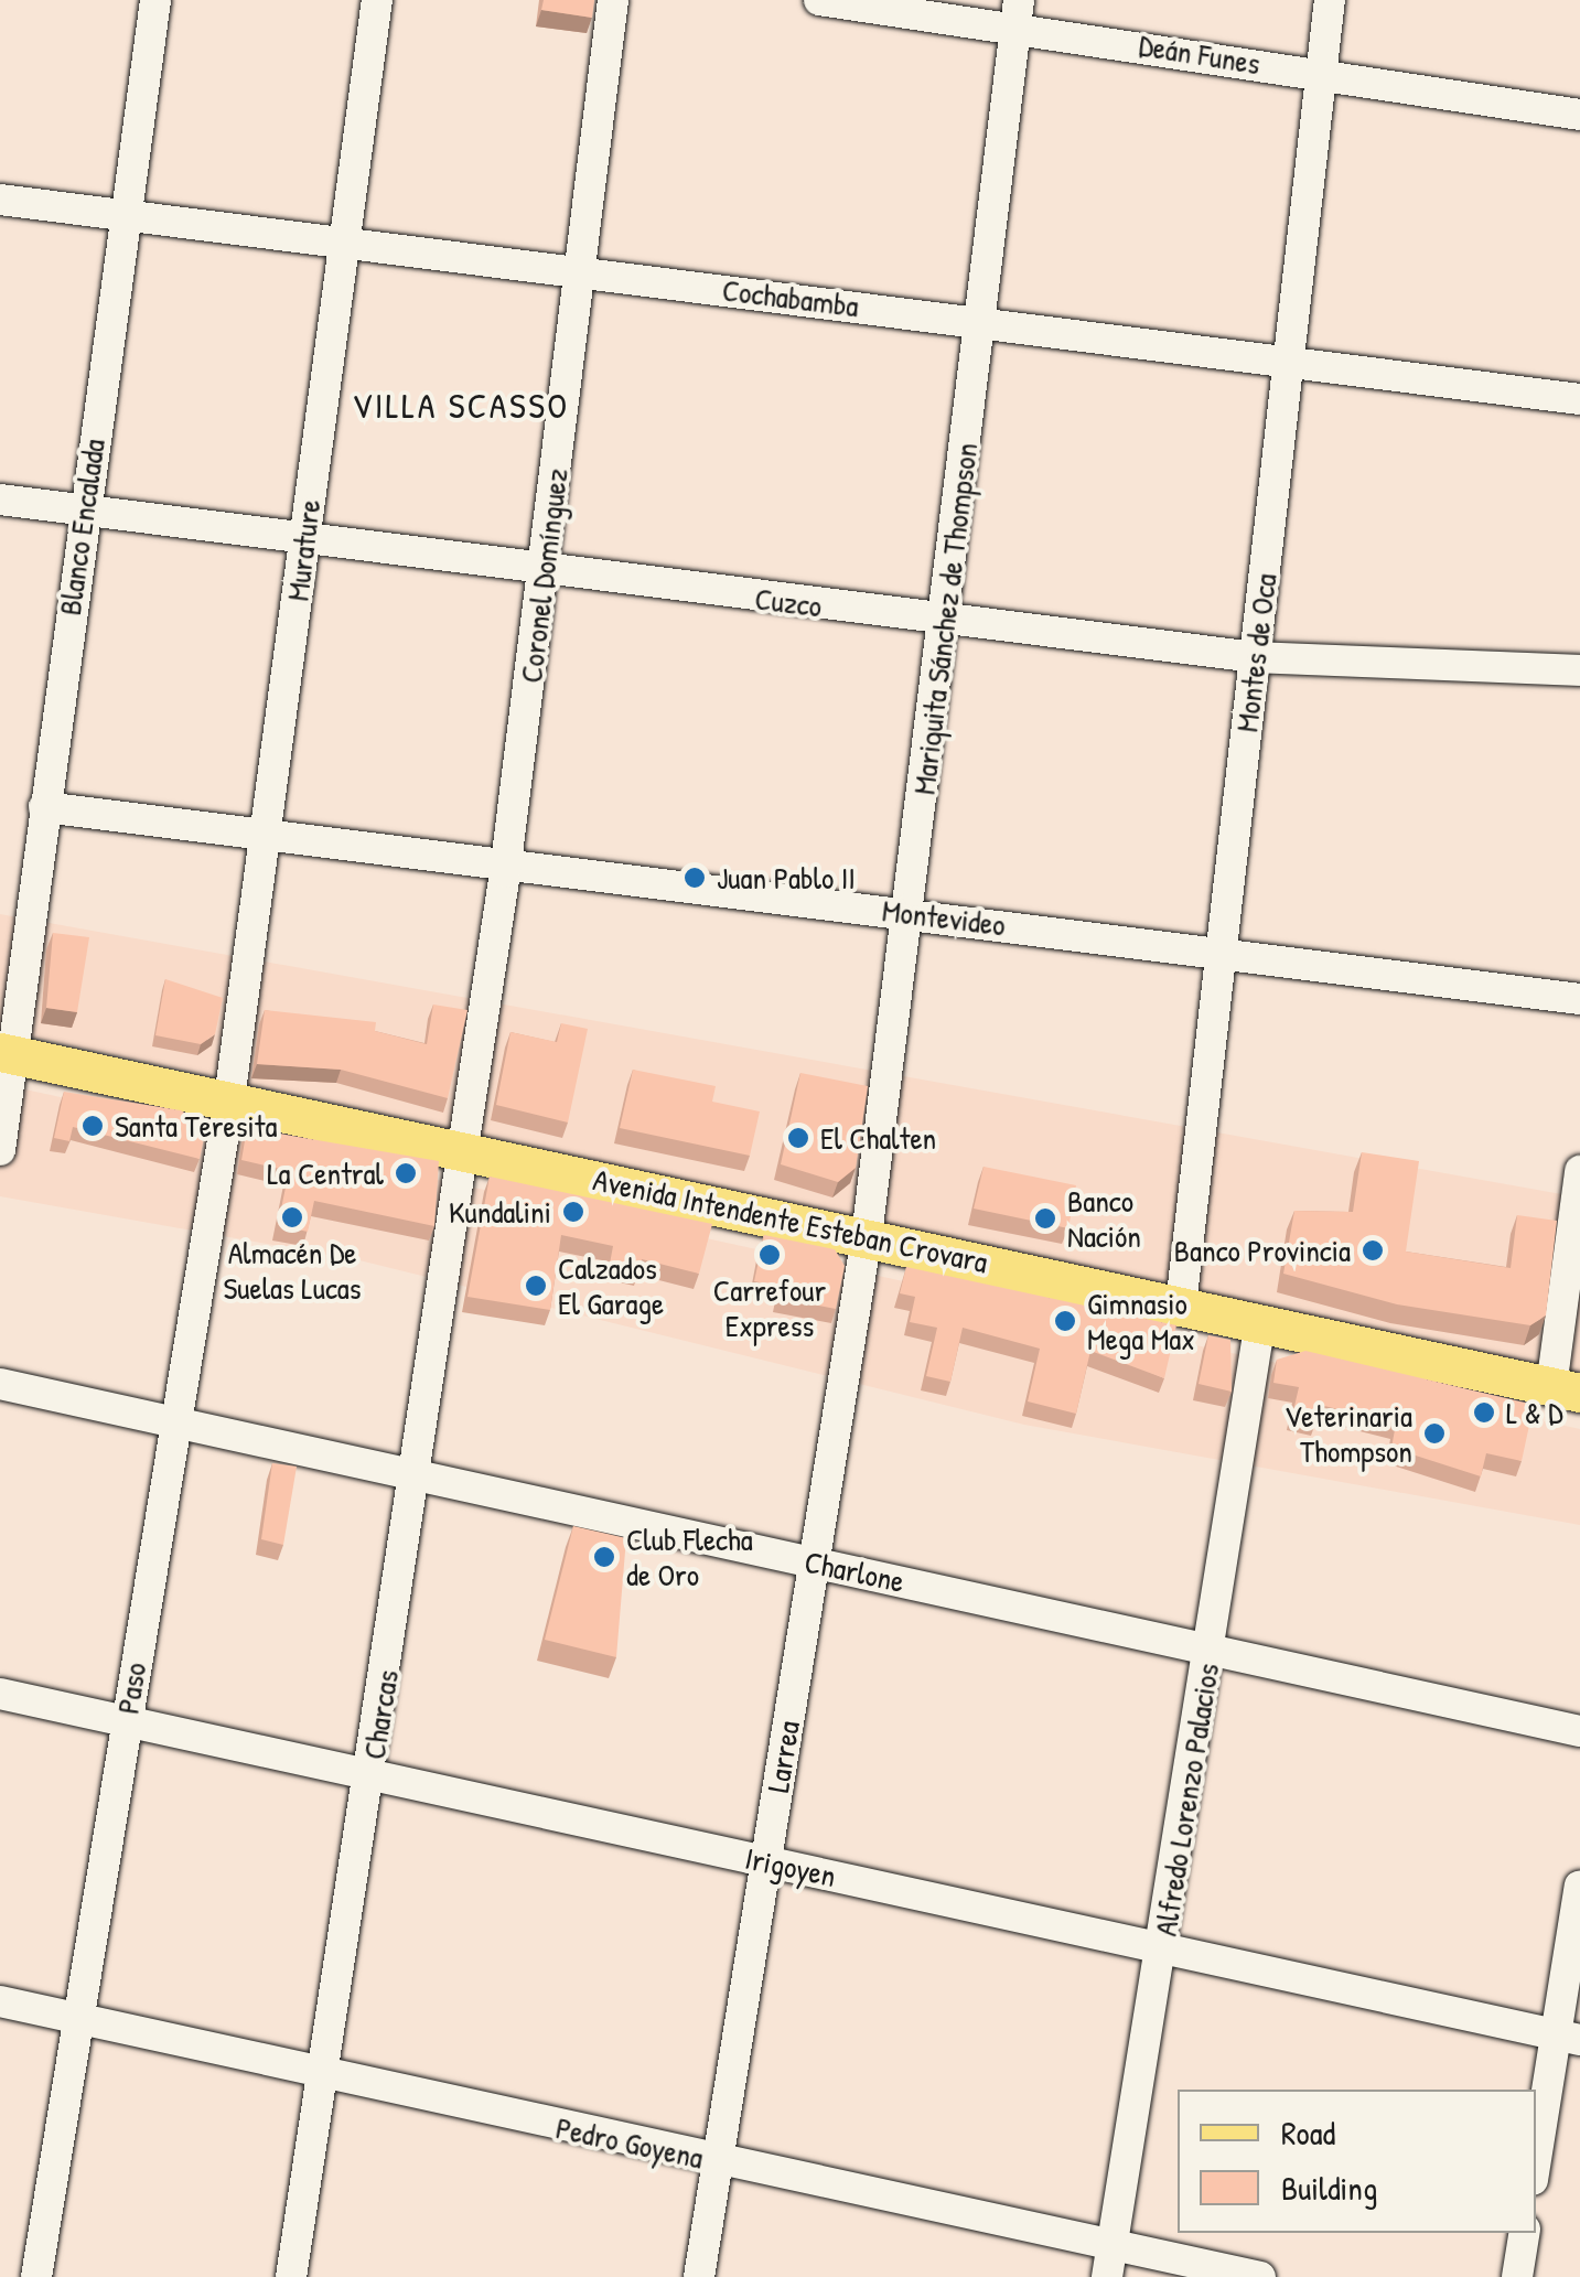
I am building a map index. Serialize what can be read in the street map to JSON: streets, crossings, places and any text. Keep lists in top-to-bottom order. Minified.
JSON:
{"streets":{"main road":["Avenida Intendente Esteban Crovara"],"street":["Deán Funes","Cochabamba","Blanco Encalada","Murature","Coronel Domínguez","Cuzco","Mariquita Sánchez de Thompson","Montes de Oca","Montevideo","Charlone","Paso","Charcas","Larrea","Alfredo Lorenzo Palacios","Irigoyen","Pedro Goyena"]},"crossings":[["Deán Funes","Mariquita Sánchez de Thompson"],["Deán Funes","Montes de Oca"],["Cochabamba","Blanco Encalada"],["Cochabamba","Murature"],["Cochabamba","Coronel Domínguez"],["Cochabamba","Mariquita Sánchez de Thompson"],["Cochabamba","Montes de Oca"],["Blanco Encalada","Cuzco"],["Blanco Encalada","Montevideo"],["Blanco Encalada","Avenida Intendente Esteban Crovara"],["Murature","Cuzco"],["Murature","Montevideo"],["Murature","Avenida Intendente Esteban Crovara"],["Murature","Paso"],["Coronel Domínguez","Cuzco"],["Coronel Domínguez","Montevideo"],["Coronel Domínguez","Avenida Intendente Esteban Crovara"],["Coronel Domínguez","Charcas"],["Cuzco","Mariquita Sánchez de Thompson"],["Cuzco","Montes de Oca"],["Mariquita Sánchez de Thompson","Montevideo"],["Mariquita Sánchez de Thompson","Avenida Intendente Esteban Crovara"],["Mariquita Sánchez de Thompson","Larrea"],["Montes de Oca","Montevideo"],["Montes de Oca","Avenida Intendente Esteban Crovara"],["Avenida Intendente Esteban Crovara","Paso"],["Avenida Intendente Esteban Crovara","Charcas"],["Avenida Intendente Esteban Crovara","Larrea"],["Avenida Intendente Esteban Crovara","Alfredo Lorenzo Palacios"],["Charlone","Paso"],["Charlone","Charcas"],["Charlone","Larrea"],["Charlone","Alfredo Lorenzo Palacios"],["Paso","Irigoyen"],["Paso","Pedro Goyena"],["Charcas","Irigoyen"],["Charcas","Pedro Goyena"],["Larrea","Irigoyen"],["Larrea","Pedro Goyena"],["Alfredo Lorenzo Palacios","Irigoyen"],["Alfredo Lorenzo Palacios","Pedro Goyena"]],"districts":["VILLA SCASSO"],"places":["Juan Pablo II","Santa Teresita","El Chalten","La Central","Kundalini","Almacén De Suelas Lucas","Banco Nación","Banco Provincia","Carrefour Express","Calzados El Garage","Gimnasio Mega Max","L & D","Veterinaria Thompson","Club Flecha de Oro"],"legend":["Road","Building"]}
